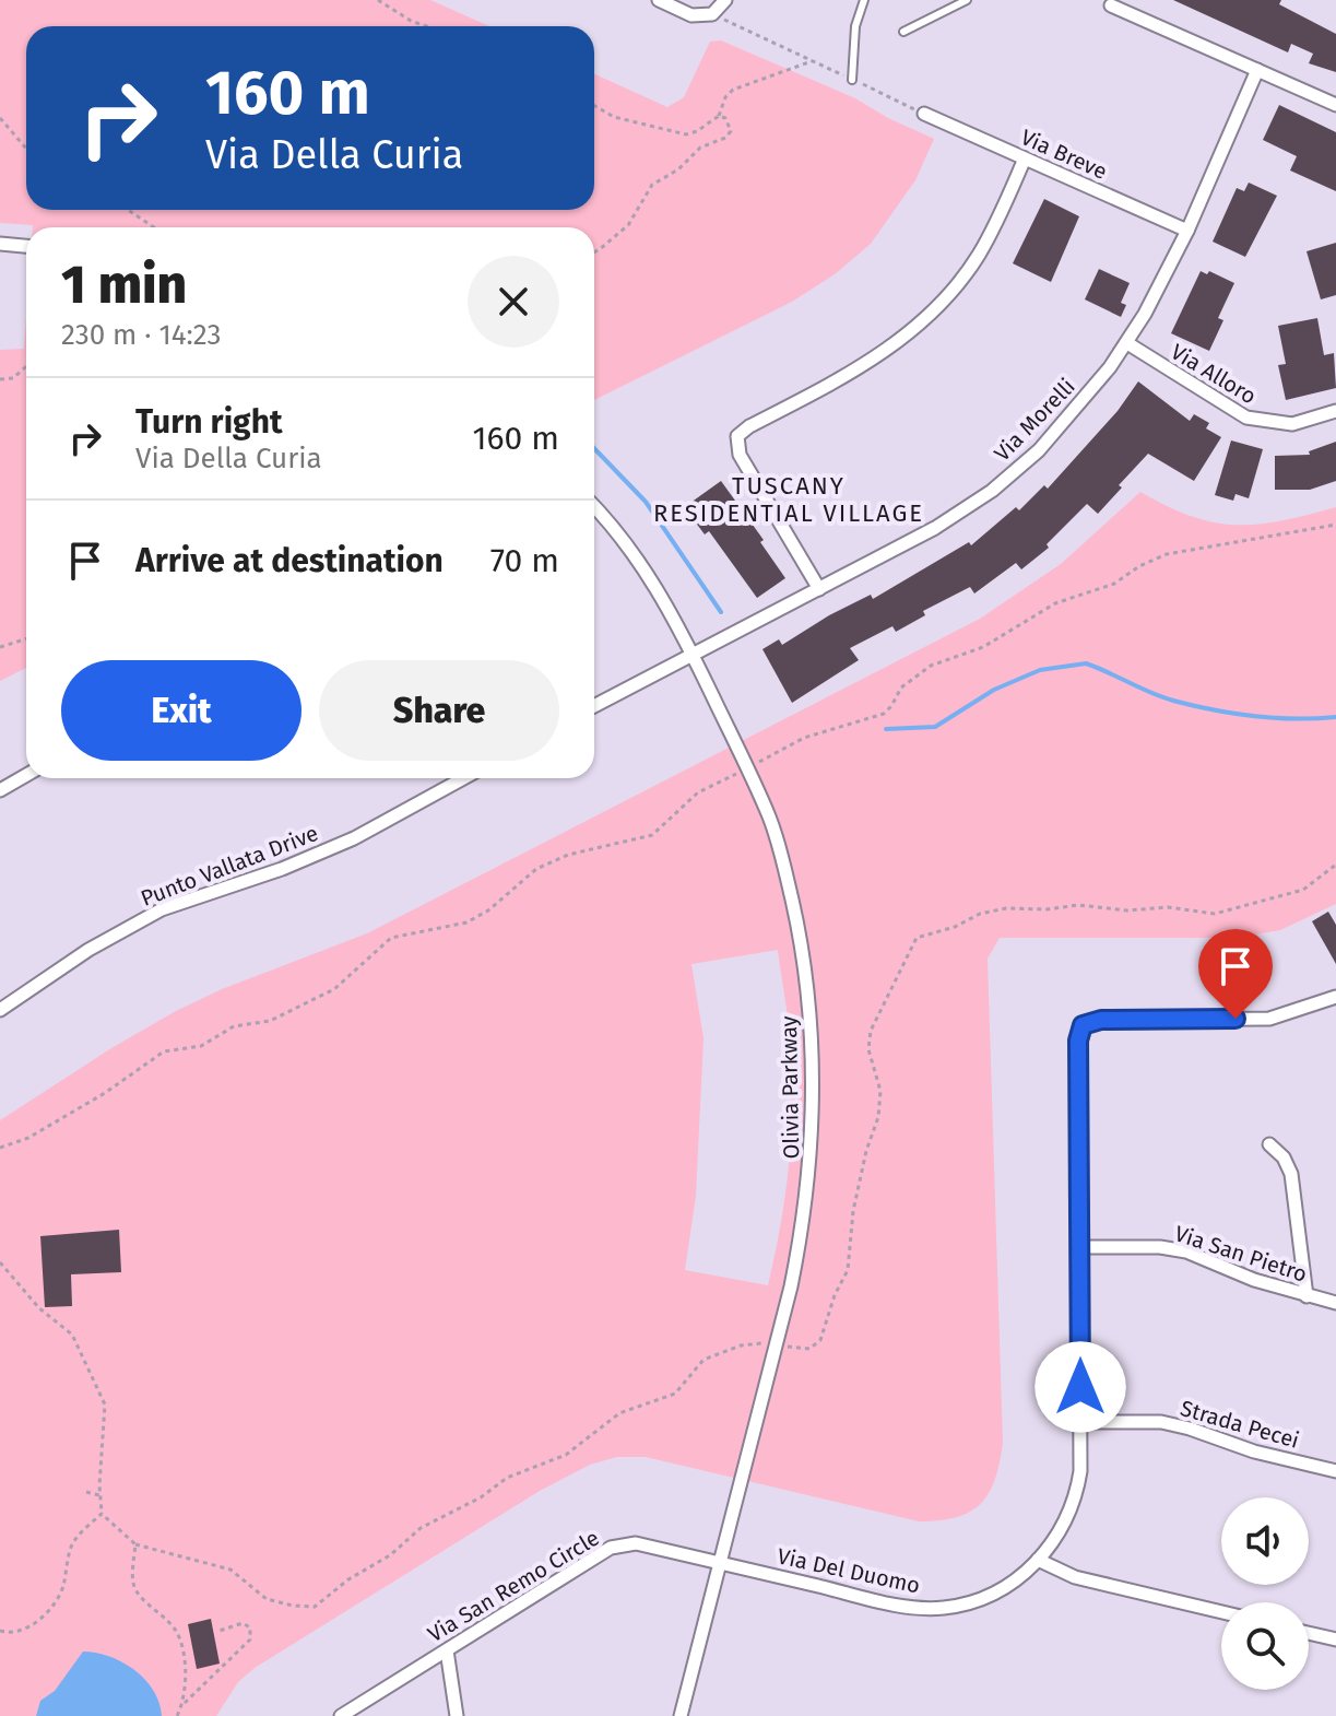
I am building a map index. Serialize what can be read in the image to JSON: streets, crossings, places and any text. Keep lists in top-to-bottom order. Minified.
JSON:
{"streets":{"street":["Via Breve","Via Alloro","Via Morelli","Punto Vallata Drive","Olivia Parkway","Via San Pietro","Strada Pecei","Via Del Duomo","Via San Remo Circle"]},"crossings":[["Via Breve","Via Morelli"],["Via Alloro","Via Morelli"],["Via Morelli","Olivia Parkway"],["Olivia Parkway","Via Del Duomo"],["Olivia Parkway","Via San Remo Circle"],["Via San Pietro","Via Del Duomo"],["Strada Pecei","Via Del Duomo"],["Via Del Duomo","Via San Remo Circle"]],"districts":["TUSCANY RESIDENTIAL VILLAGE"],"page":{"turn":["160 m","Via Della Curia"],"heading":["1 min","230 m · 14:23"],"list":[{"name":"Turn right","note":"Via Della Curia","value":"160 m"},{"name":"Arrive at destination","value":"70 m"}],"buttons":["Exit","Share"]}}
